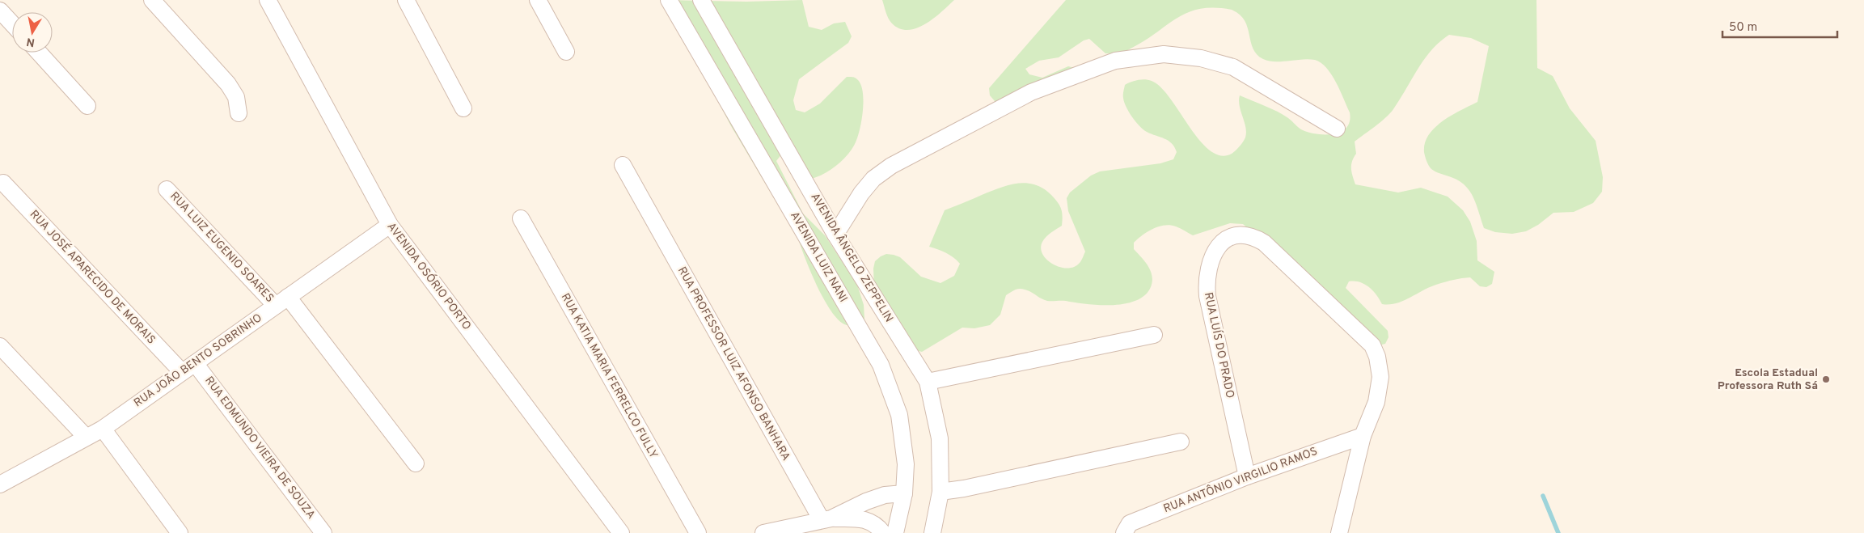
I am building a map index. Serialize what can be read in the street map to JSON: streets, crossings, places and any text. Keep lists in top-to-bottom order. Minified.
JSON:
{"streets":{"street":["RUA LUIZ EUGENIO SOARES","AVENIDA LUIZ NANI","AVENIDA ÂNGELO ZEPPELIN","AVENIDA OSÓRIO PORTO","RUA JOSÉ APARECIDO DE MORAIS","RUA LUÍS DO PRADO","RUA JOÃO BENTO SOBRINHO","RUA PROFESSOR LUIZ AFONSO BANHARA","RUA KATIA MARIA FERRELCO FULLY","RUA EDMUNDO VIEIRA DE SOUZA","RUA ANTÔNIO VIRGILIO RAMOS"]},"crossings":[["RUA LUIZ EUGENIO SOARES","RUA JOÃO BENTO SOBRINHO"],["AVENIDA OSÓRIO PORTO","RUA JOÃO BENTO SOBRINHO"],["RUA JOSÉ APARECIDO DE MORAIS","RUA JOÃO BENTO SOBRINHO"],["RUA JOSÉ APARECIDO DE MORAIS","RUA EDMUNDO VIEIRA DE SOUZA"],["RUA LUÍS DO PRADO","RUA ANTÔNIO VIRGILIO RAMOS"],["RUA JOÃO BENTO SOBRINHO","RUA EDMUNDO VIEIRA DE SOUZA"]],"places":["Escola Estadual Professora Ruth Sá"],"scale_bar":"50 m","north":"bottom"}
